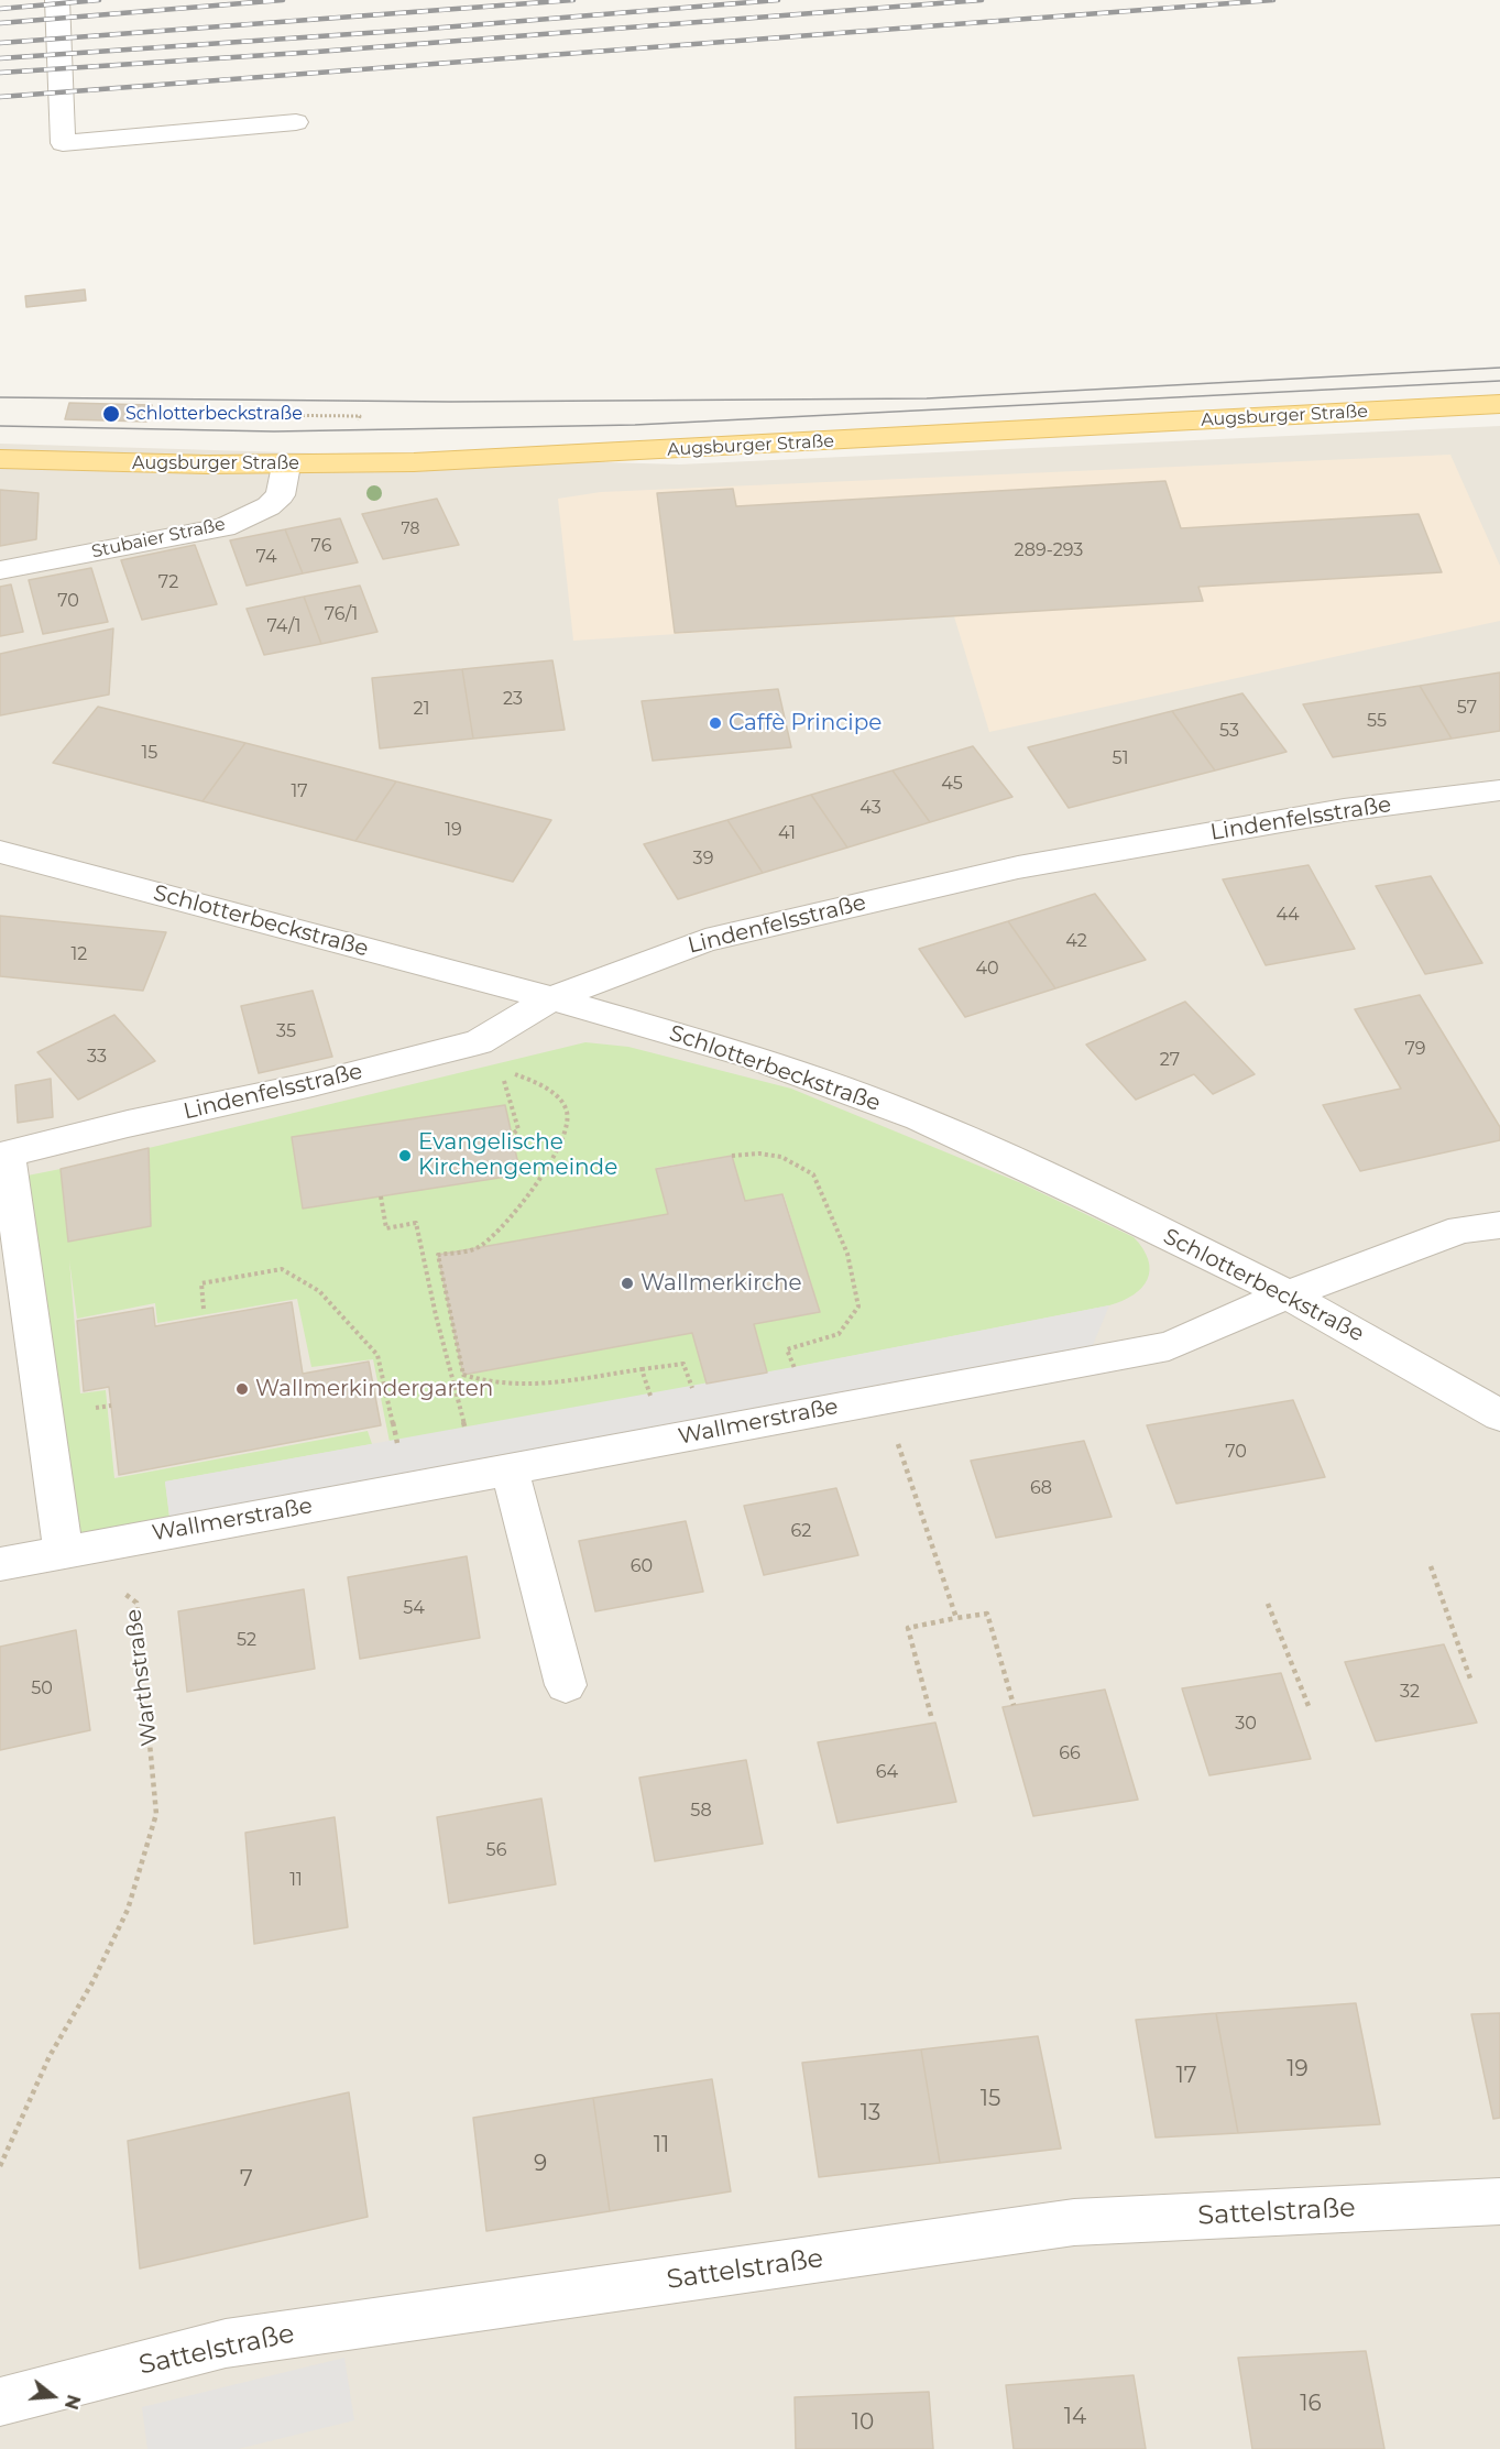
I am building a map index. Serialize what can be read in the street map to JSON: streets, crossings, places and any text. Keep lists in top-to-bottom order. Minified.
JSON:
{"streets":{"main road":["Augsburger Straße"],"street":["Stubaier Straße","Lindenfelsstraße","Schlotterbeckstraße","Wallmerstraße","Sattelstraße"],"path":["Warthstraße"]},"crossings":[["Augsburger Straße","Stubaier Straße"],["Lindenfelsstraße","Schlotterbeckstraße"],["Schlotterbeckstraße","Wallmerstraße"],["Wallmerstraße","Warthstraße"]],"places":["Schlotterbeckstraße","Caffè Principe","Evangelische Kirchengemeinde","Wallmerkirche","Wallmerkindergarten"],"house_numbers":["78","76","289-293","74","72","70","76/1","74/1","23","57","21","55","53","15","51","45","17","43","19","41","39","44","42","12","40","35","79","33","27","70","68","62","60","54","52","50","32","30","66","64","58","56","11","19","17","15","13","11","9","7","16","14","10"],"north":"right"}
